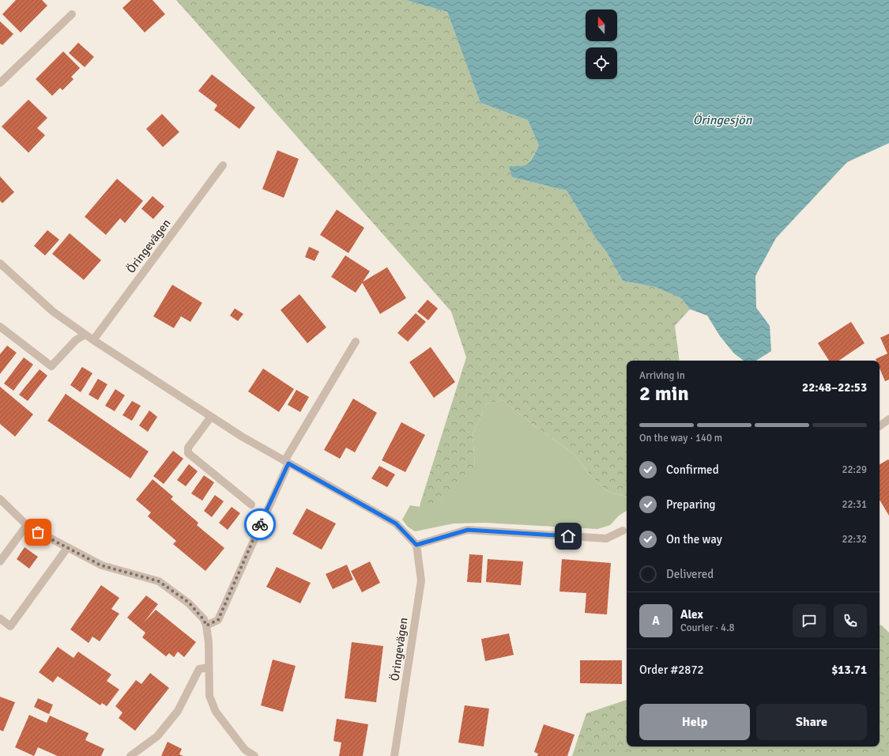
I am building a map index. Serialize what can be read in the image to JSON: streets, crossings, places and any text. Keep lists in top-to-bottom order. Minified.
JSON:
{"streets":{"street":["Öringevägen"]},"water":["Öringesjön"],"north":"top","page":{"heading":["2 min","Arriving in","22:48–22:53"],"panel":["Alex","Courier · 4.8","Order #2872","$13.71"],"bar":"On the way · 140 m","list":[["Confirmed","22:29"],["Preparing","22:31"],["On the way","22:32"],"Delivered"],"round":"A","buttons":["Help","Share"]}}
